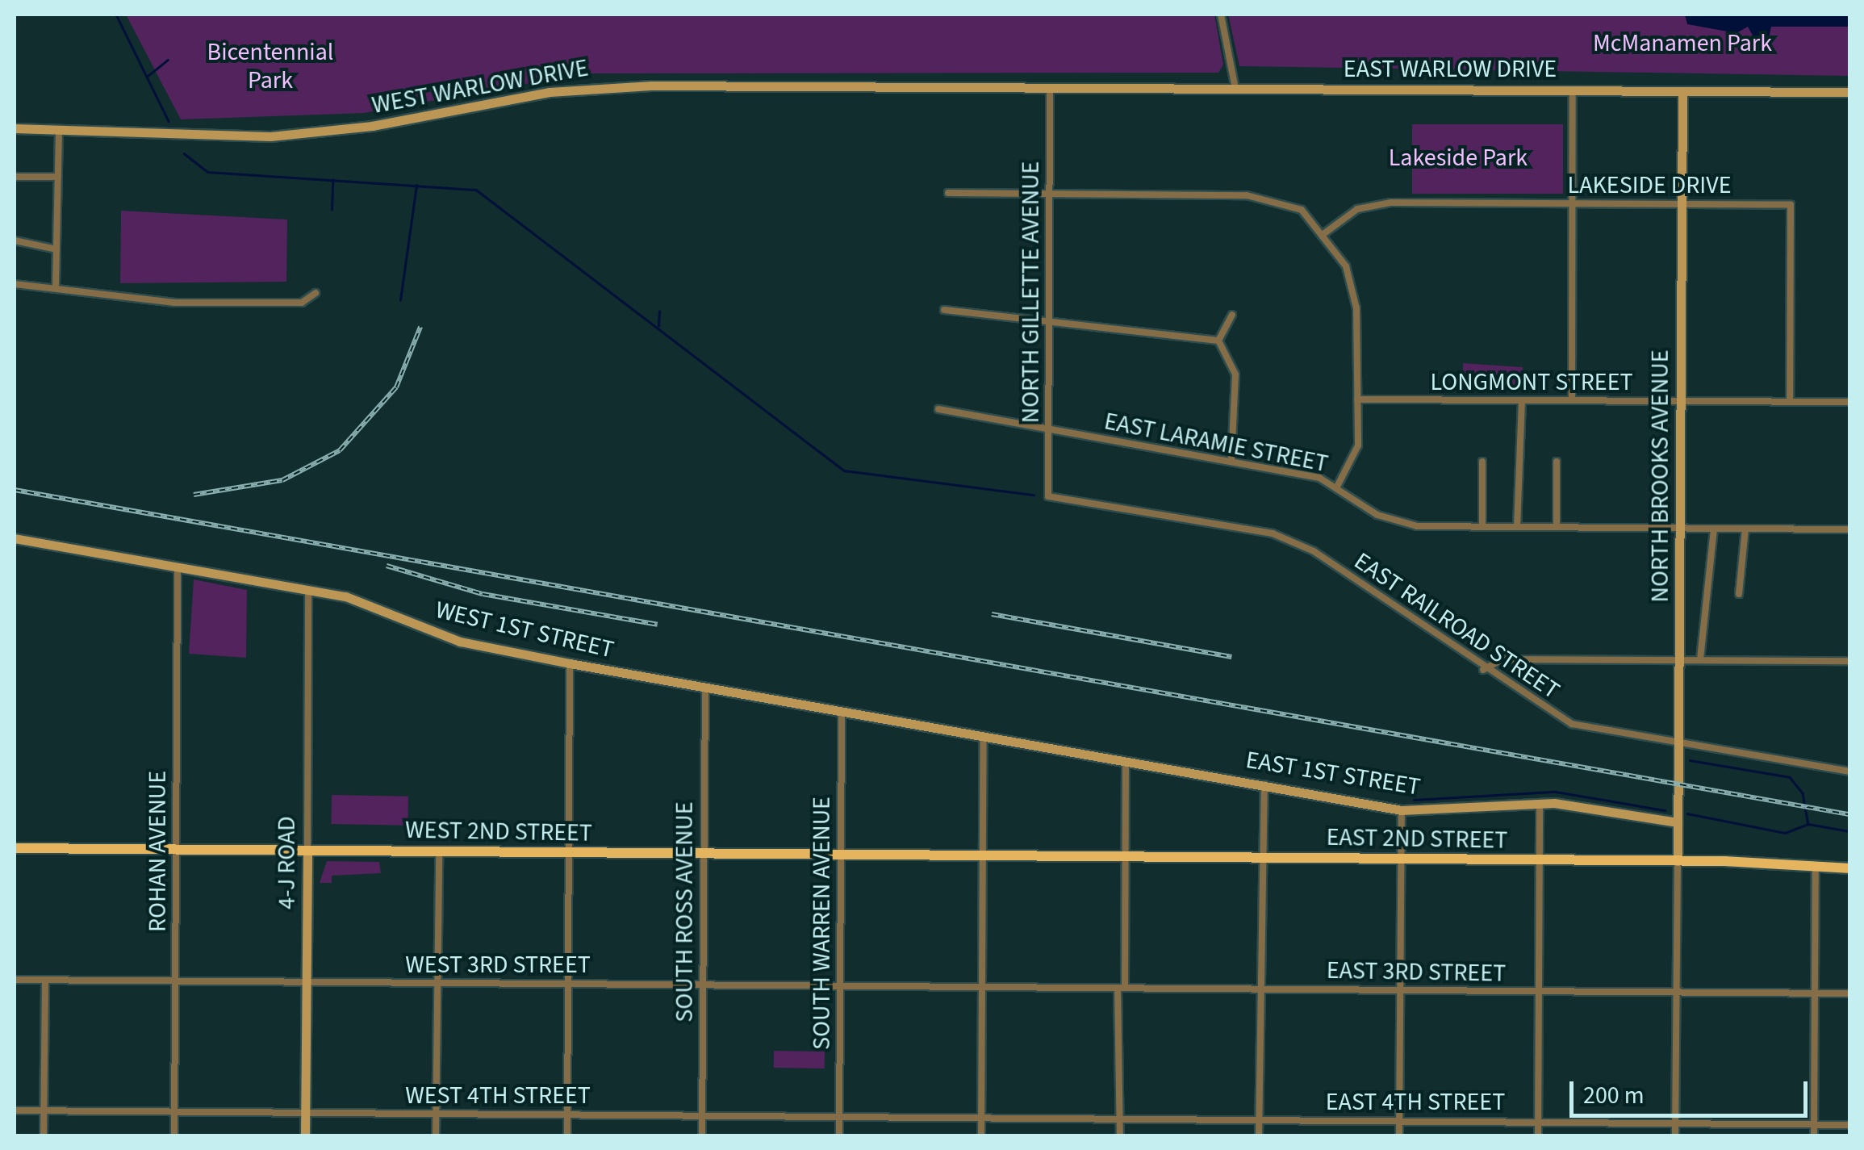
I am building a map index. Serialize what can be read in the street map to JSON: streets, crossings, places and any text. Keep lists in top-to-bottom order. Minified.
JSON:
{"streets":{"main road":["WEST 2ND STREET","EAST 2ND STREET"],"street":["EAST WARLOW DRIVE","WEST WARLOW DRIVE","LAKESIDE DRIVE","NORTH GILLETTE AVENUE","LONGMONT STREET","EAST LARAMIE STREET","NORTH BROOKS AVENUE","EAST RAILROAD STREET","WEST 1ST STREET","EAST 1ST STREET","ROHAN AVENUE","4-J ROAD","SOUTH ROSS AVENUE","SOUTH WARREN AVENUE","WEST 3RD STREET","EAST 3RD STREET","WEST 4TH STREET","EAST 4TH STREET"]},"crossings":[["EAST WARLOW DRIVE","WEST WARLOW DRIVE"],["EAST WARLOW DRIVE","NORTH GILLETTE AVENUE"],["EAST WARLOW DRIVE","NORTH BROOKS AVENUE"],["WEST WARLOW DRIVE","NORTH GILLETTE AVENUE"],["LAKESIDE DRIVE","LONGMONT STREET"],["LAKESIDE DRIVE","NORTH BROOKS AVENUE"],["NORTH GILLETTE AVENUE","EAST LARAMIE STREET"],["NORTH GILLETTE AVENUE","EAST RAILROAD STREET"],["LONGMONT STREET","NORTH BROOKS AVENUE"],["EAST LARAMIE STREET","NORTH BROOKS AVENUE"],["NORTH BROOKS AVENUE","EAST RAILROAD STREET"],["NORTH BROOKS AVENUE","EAST 1ST STREET"],["NORTH BROOKS AVENUE","EAST 2ND STREET"],["WEST 1ST STREET","EAST 1ST STREET"],["WEST 1ST STREET","ROHAN AVENUE"],["WEST 1ST STREET","4-J ROAD"],["WEST 1ST STREET","SOUTH ROSS AVENUE"],["WEST 1ST STREET","SOUTH WARREN AVENUE"],["WEST 2ND STREET","EAST 2ND STREET"],["WEST 2ND STREET","ROHAN AVENUE"],["WEST 2ND STREET","4-J ROAD"],["WEST 2ND STREET","SOUTH ROSS AVENUE"],["WEST 2ND STREET","SOUTH WARREN AVENUE"],["ROHAN AVENUE","WEST 3RD STREET"],["ROHAN AVENUE","WEST 4TH STREET"],["4-J ROAD","WEST 3RD STREET"],["4-J ROAD","WEST 4TH STREET"],["SOUTH ROSS AVENUE","WEST 3RD STREET"],["SOUTH ROSS AVENUE","WEST 4TH STREET"],["SOUTH WARREN AVENUE","WEST 3RD STREET"],["SOUTH WARREN AVENUE","WEST 4TH STREET"],["WEST 3RD STREET","EAST 3RD STREET"],["WEST 4TH STREET","EAST 4TH STREET"]],"parks":["McManamen Park","Bicentennial Park","Lakeside Park"],"scale_bar":"200 m"}
